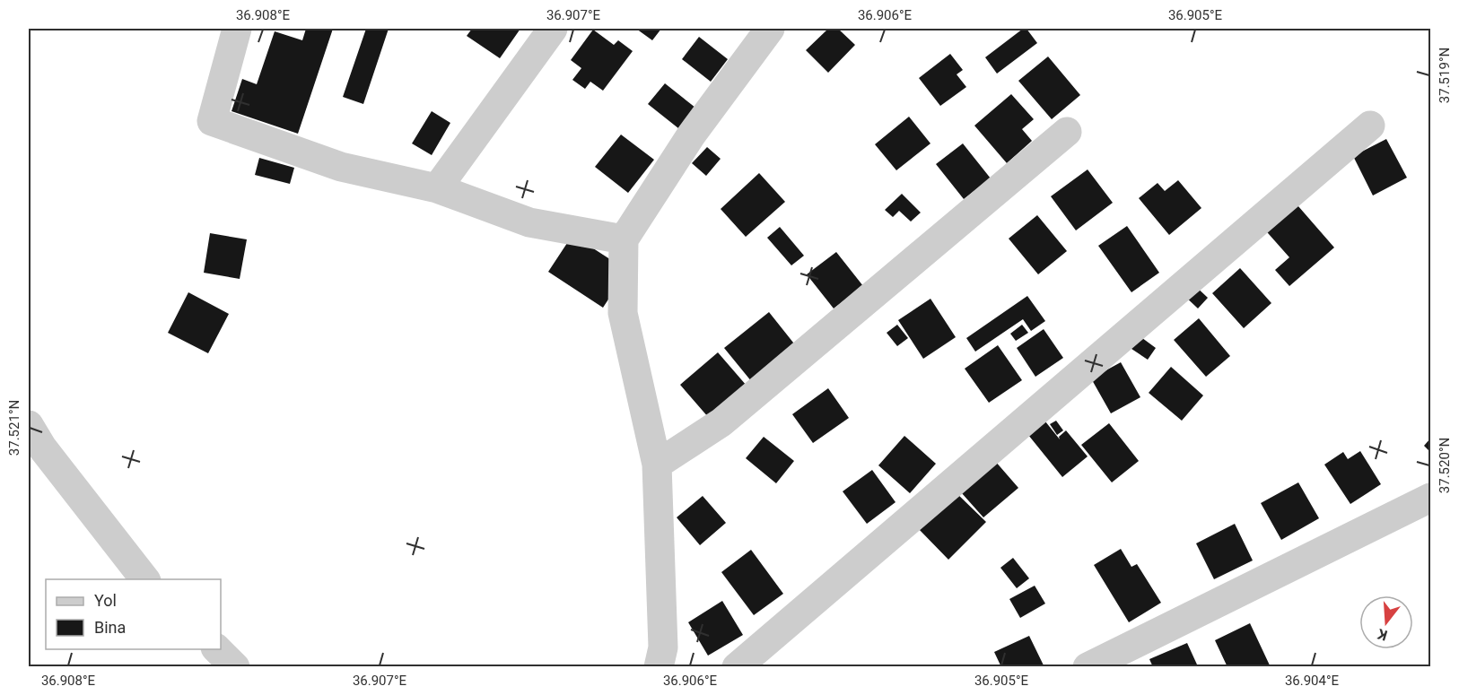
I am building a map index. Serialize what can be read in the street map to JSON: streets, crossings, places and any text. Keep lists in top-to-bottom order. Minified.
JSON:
{"legend":["Yol","Bina"],"north":"bottom","coordinates":["36.908°E","36.907°E","36.906°E","36.905°E","37.519°N","37.521°N","37.520°N","36.904°E"]}
